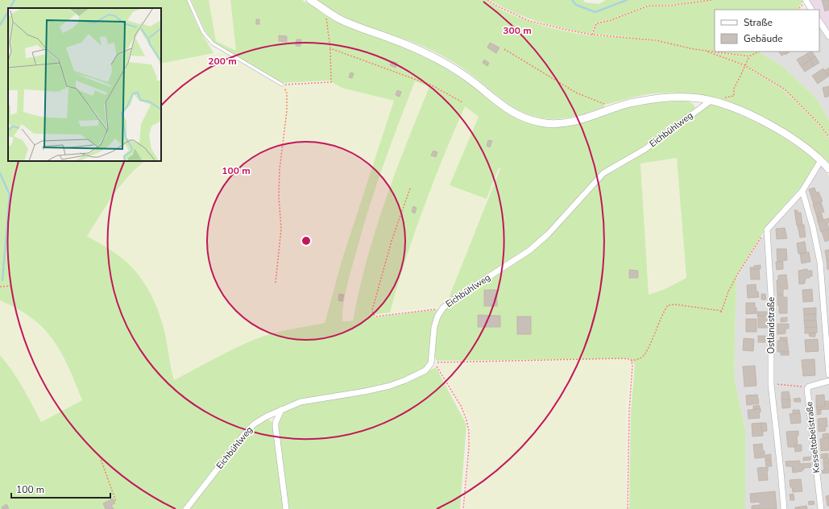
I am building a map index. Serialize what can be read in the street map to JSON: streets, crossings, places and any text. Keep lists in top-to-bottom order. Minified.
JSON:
{"streets":{"street":["Eichbühlweg","Ostlandstraße","Kesseltobelstraße"]},"legend":["Straße","Gebäude"],"scale_bar":"100 m","rings":["300 m","200 m","100 m"]}
